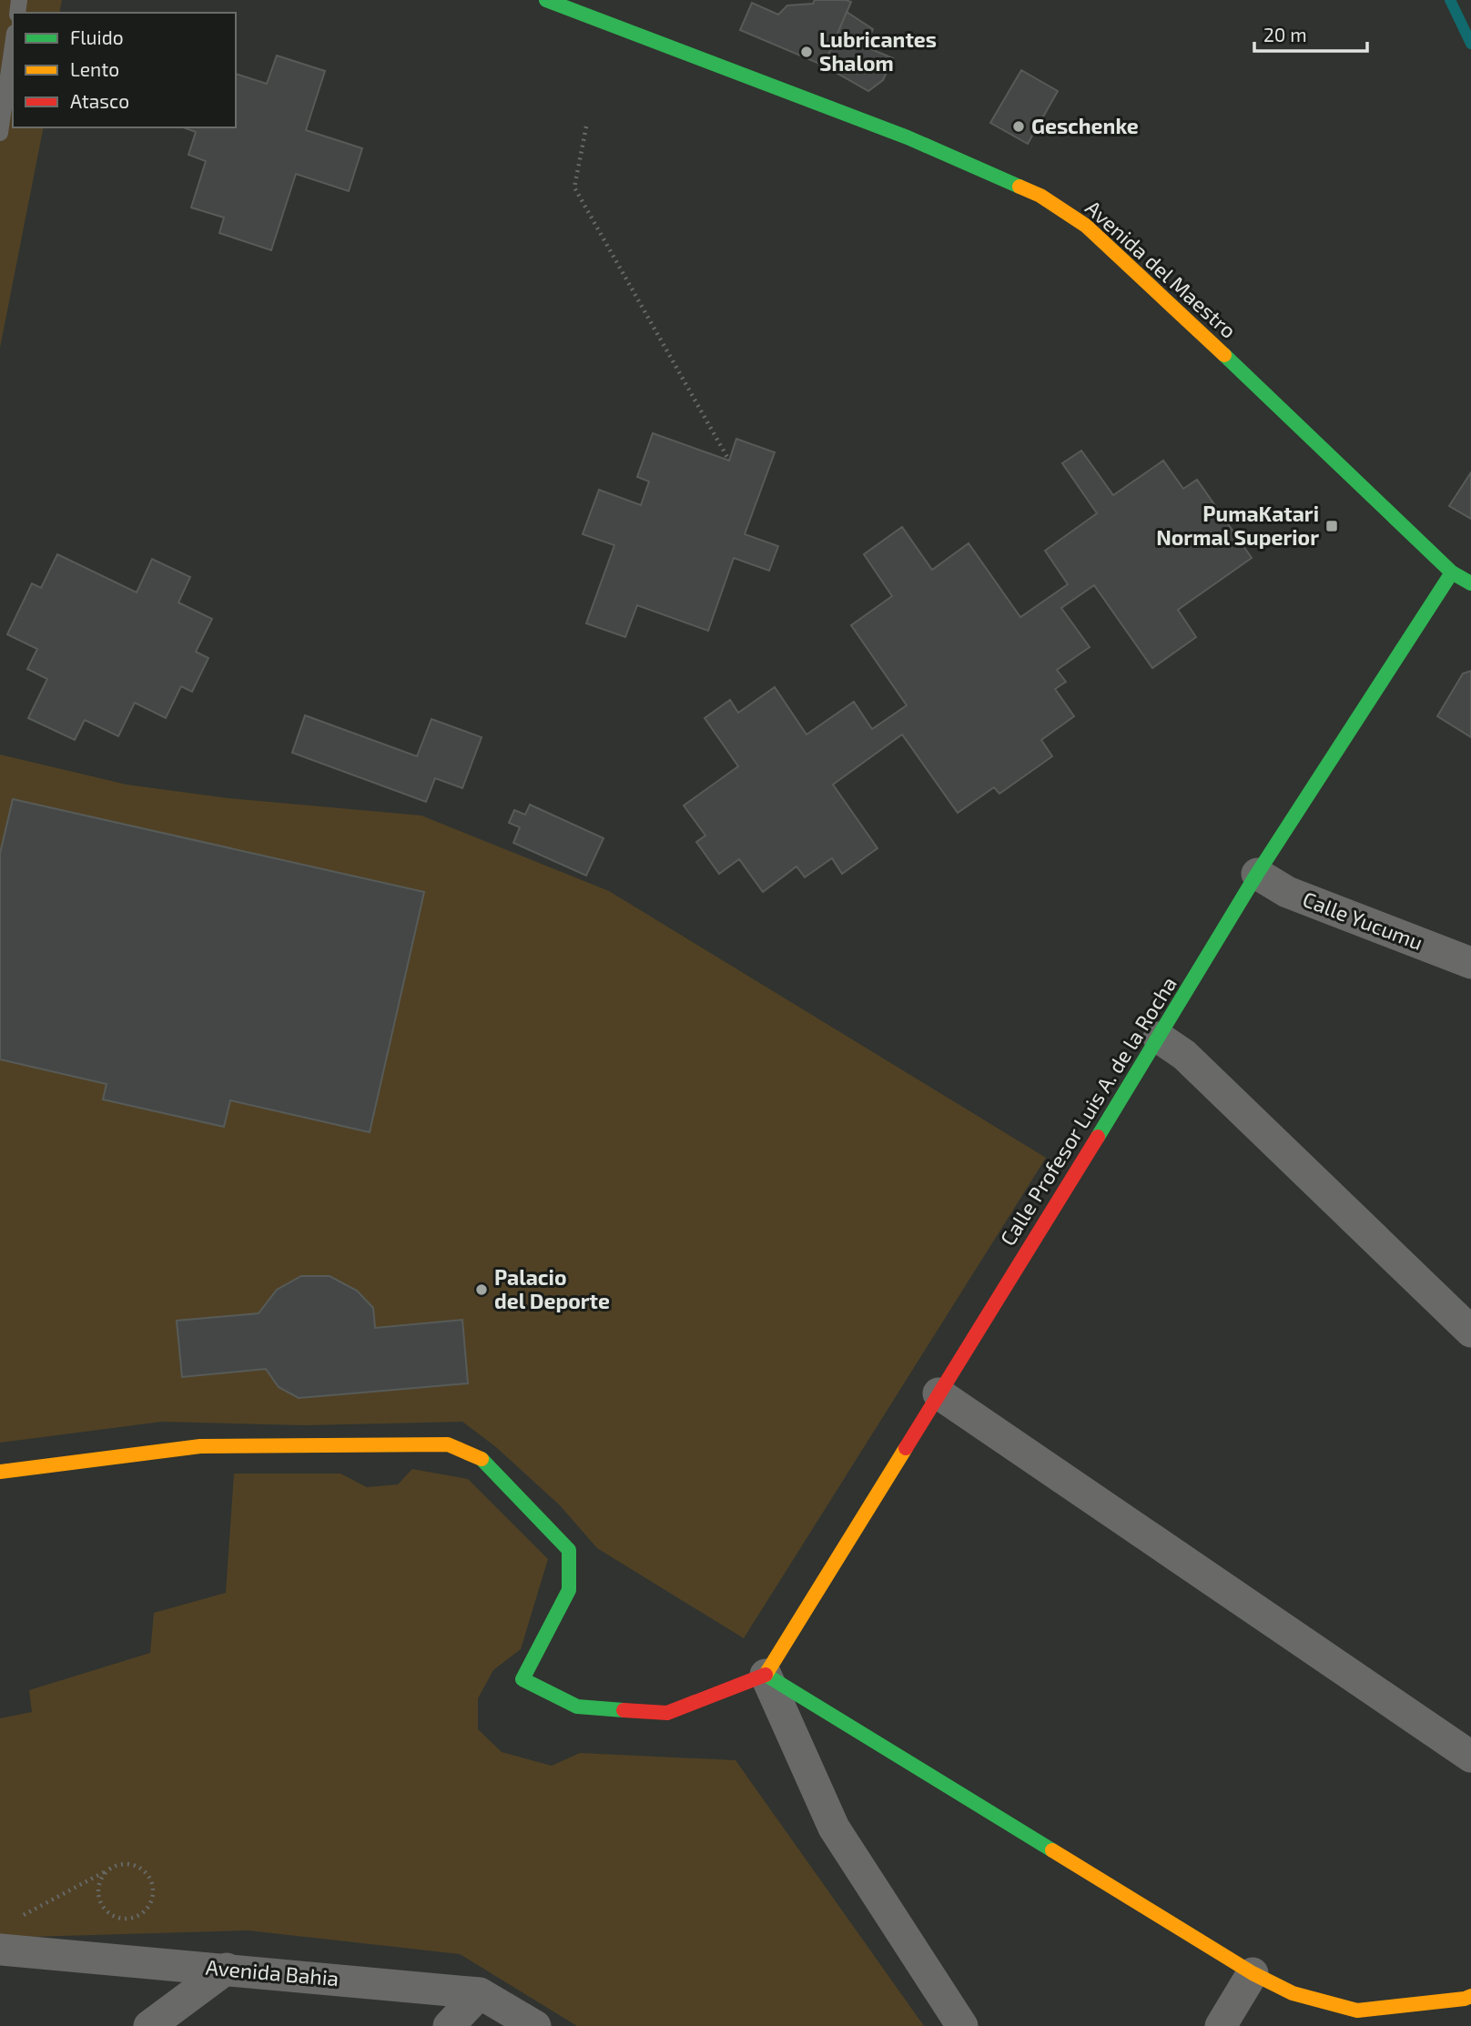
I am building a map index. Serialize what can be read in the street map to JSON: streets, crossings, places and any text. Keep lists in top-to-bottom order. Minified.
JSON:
{"streets":{"street":["Avenida del Maestro","Calle Yucumu","Calle Profesor Luis A. de la Rocha","Avenida Bahia"]},"crossings":[["Avenida del Maestro","Calle Profesor Luis A. de la Rocha"],["Calle Yucumu","Calle Profesor Luis A. de la Rocha"]],"places":{"other":["Lubricantes Shalom","Geschenke","Palacio del Deporte"],"transit":["PumaKatari Normal Superior"]},"legend":["Fluido","Lento","Atasco"],"scale_bar":"20 m"}
